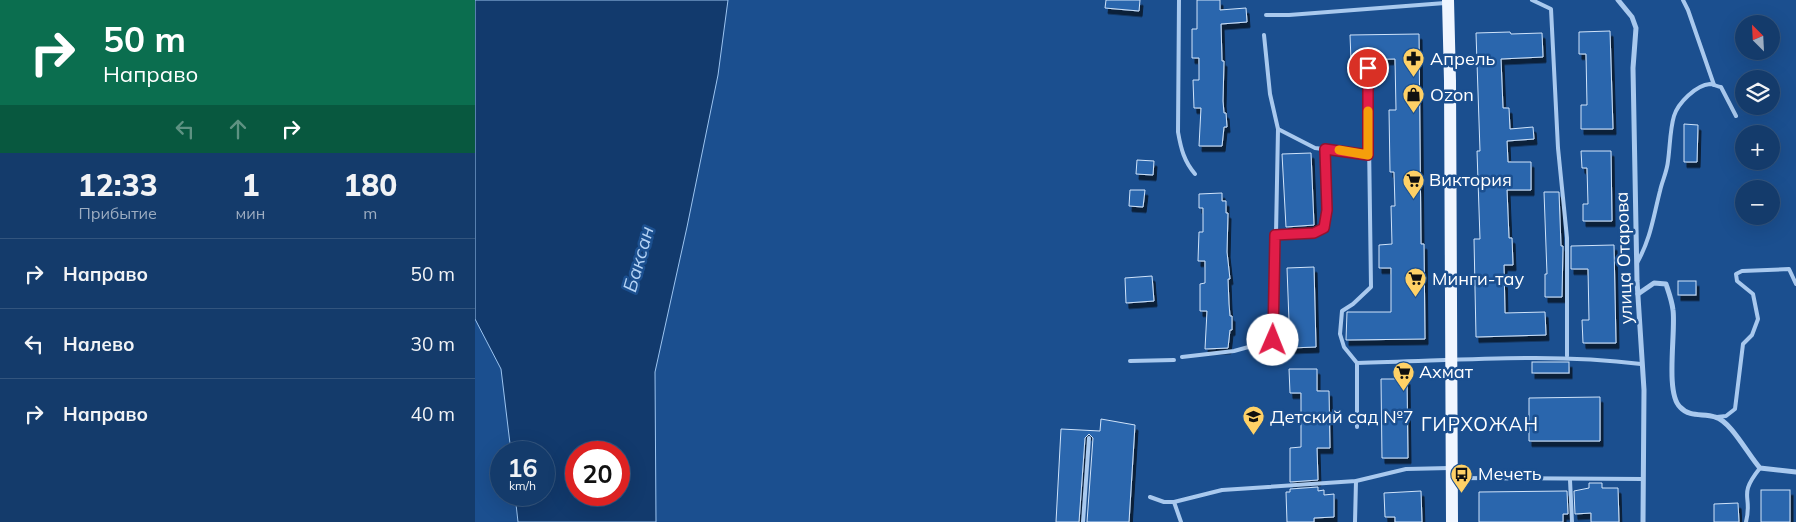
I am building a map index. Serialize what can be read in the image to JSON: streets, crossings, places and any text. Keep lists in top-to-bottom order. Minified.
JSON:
{"streets":{"street":["улица Отарова"]},"districts":["ГИРХОЖАН"],"water":["Баксан"],"places":{"pharmacy":["Апрель"],"shop":["Ozon"],"supermarket":["Виктория","Минги-тау","Ахмат"],"school or university":["Детский сад №7"],"bus stop":["Мечеть"]},"north":"top left","page":{"turn":["50 m","Направо"],"map_buttons":["+","−"],"eta":["12:33","Прибытие","1","мин","180","m"],"list":[{"name":"Направо","value":"50 m"},{"name":"Налево","value":"30 m"},{"name":"Направо","value":"40 m"}],"speed":"16 km/h","limit":"20"}}
